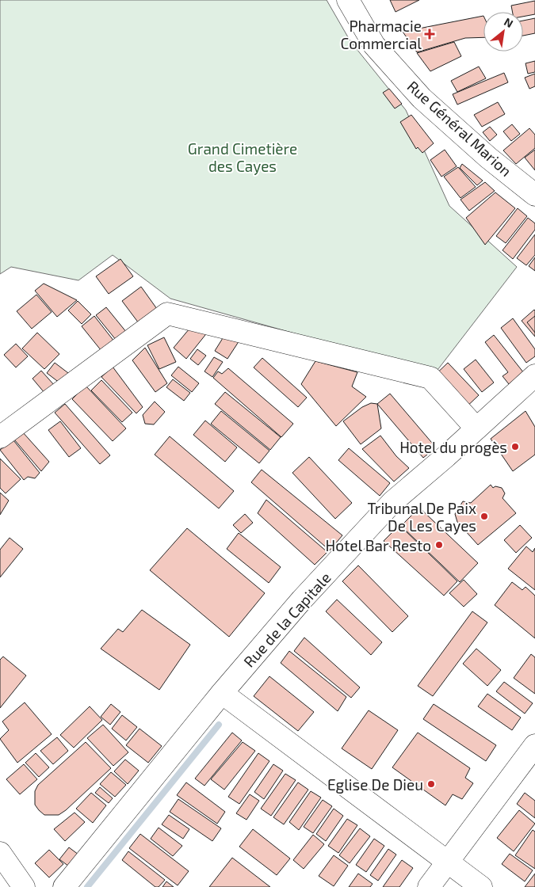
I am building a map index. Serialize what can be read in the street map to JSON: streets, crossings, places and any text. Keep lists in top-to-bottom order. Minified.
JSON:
{"streets":{"street":["Rue Général Marion","Rue de la Capitale"]},"parks":["Grand Cimetière des Cayes"],"places":{"health":["Pharmacie Commercial"],"other":["Hotel du progès","Tribunal De Paix De Les Cayes","Hotel Bar Resto","Eglise De Dieu"]},"north":"top right"}
